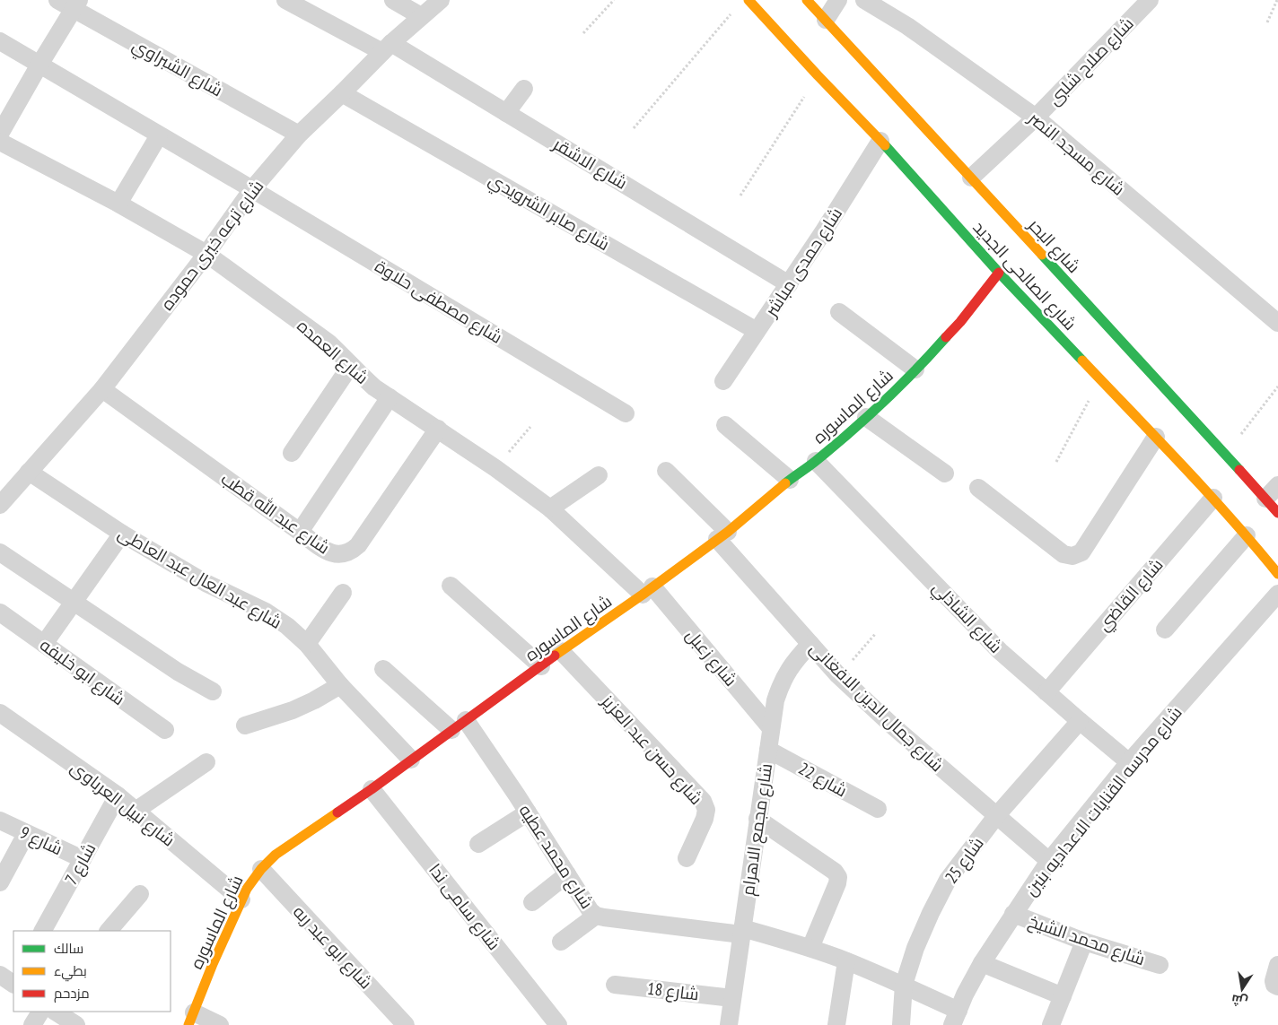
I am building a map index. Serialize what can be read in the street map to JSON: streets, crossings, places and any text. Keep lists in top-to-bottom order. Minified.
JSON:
{"streets":{"street":["شارع صلاح شلبى","شارع الشبراوي","شارع مسجد النصر","شارع الاشقر","شارع صابر الشرويدي","شارع ترعه خيرى حموده","شارع البحر","شارع حمدى مباشر","شارع الصالحى الجديد","شارع مصطفى حلاوة","شارع العمده","شارع الماسوره","شارع عبد الله قطب","شارع عبد العال عبد العاطى","شارع القاضي","شارع الشاذلي","شارع زعبل","شارع ابو خليفه","شارع جمال الدين الافغانى","شارع حسن عبد العزيز","شارع 22","شارع مدرسه القنايات الاعداديه بنين","شارع نبيل العرباوى","شارع مجمع الاهرام","شارع 9","شارع محمد عطيه","شارع 25","شارع 7","شارع سامى ندا","شارع محمد الشيخ","شارع ابو عبد ربه","شارع 18"]},"crossings":[["شارع صلاح شلبى","شارع مسجد النصر"],["شارع صلاح شلبى","شارع البحر"],["شارع الشبراوي","شارع ترعه خيرى حموده"],["شارع الاشقر","شارع ترعه خيرى حموده"],["شارع الاشقر","شارع حمدى مباشر"],["شارع صابر الشرويدي","شارع ترعه خيرى حموده"],["شارع صابر الشرويدي","شارع حمدى مباشر"],["شارع ترعه خيرى حموده","شارع مصطفى حلاوة"],["شارع ترعه خيرى حموده","شارع العمده"],["شارع ترعه خيرى حموده","شارع عبد الله قطب"],["شارع ترعه خيرى حموده","شارع عبد العال عبد العاطى"],["شارع حمدى مباشر","شارع الصالحى الجديد"],["شارع الصالحى الجديد","شارع الماسوره"],["شارع الصالحى الجديد","شارع القاضي"],["شارع العمده","شارع الماسوره"],["شارع العمده","شارع عبد الله قطب"],["شارع العمده","شارع زعبل"],["شارع الماسوره","شارع عبد العال عبد العاطى"],["شارع الماسوره","شارع الشاذلي"],["شارع الماسوره","شارع زعبل"],["شارع الماسوره","شارع جمال الدين الافغانى"],["شارع الماسوره","شارع حسن عبد العزيز"],["شارع الماسوره","شارع نبيل العرباوى"],["شارع الماسوره","شارع محمد عطيه"],["شارع الماسوره","شارع سامى ندا"],["شارع الماسوره","شارع ابو عبد ربه"],["شارع القاضي","شارع الشاذلي"],["شارع الشاذلي","شارع مدرسه القنايات الاعداديه بنين"],["شارع الشاذلي","شارع 25"],["شارع زعبل","شارع مجمع الاهرام"],["شارع جمال الدين الافغانى","شارع مدرسه القنايات الاعداديه بنين"],["شارع جمال الدين الافغانى","شارع مجمع الاهرام"],["شارع جمال الدين الافغانى","شارع 25"],["شارع 22","شارع مجمع الاهرام"],["شارع مدرسه القنايات الاعداديه بنين","شارع محمد عطيه"],["شارع مدرسه القنايات الاعداديه بنين","شارع محمد الشيخ"],["شارع نبيل العرباوى","شارع 7"],["شارع مجمع الاهرام","شارع محمد عطيه"],["شارع مجمع الاهرام","شارع 18"],["شارع 9","شارع 7"],["شارع محمد عطيه","شارع 25"]],"legend":["سالك","بطيء","مزدحم"],"north":"bottom"}
